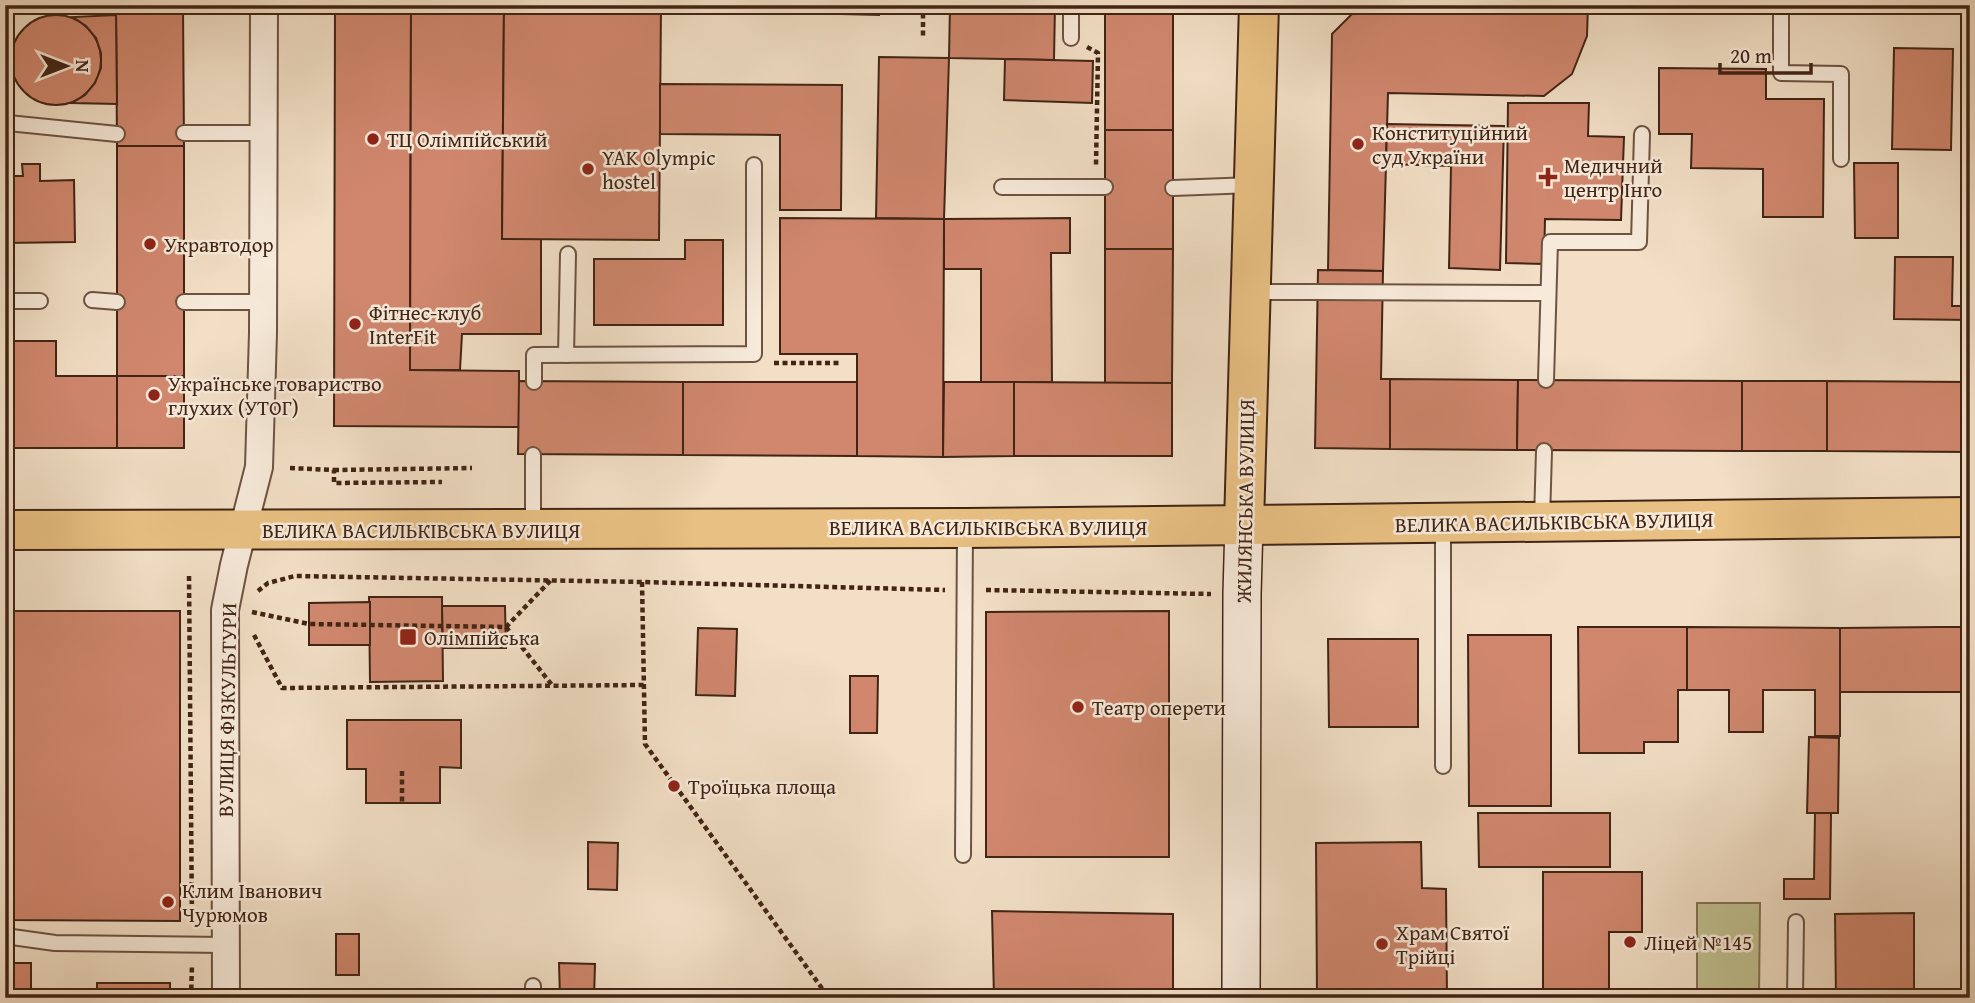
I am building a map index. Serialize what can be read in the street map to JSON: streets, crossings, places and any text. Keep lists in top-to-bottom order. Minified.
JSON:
{"streets":{"main road":["ЖИЛЯНСЬКА ВУЛИЦЯ","ВЕЛИКА ВАСИЛЬКІВСЬКА ВУЛИЦЯ"],"street":["ВУЛИЦЯ ФІЗКУЛЬТУРИ"]},"crossings":[["ЖИЛЯНСЬКА ВУЛИЦЯ","ВЕЛИКА ВАСИЛЬКІВСЬКА ВУЛИЦЯ"],["ВЕЛИКА ВАСИЛЬКІВСЬКА ВУЛИЦЯ","ВУЛИЦЯ ФІЗКУЛЬТУРИ"]],"places":{"other":["ТЦ Олімпійський","Конституційний суд України","YAK Olympic hostel","Укравтодор","Фітнес-клуб InterFit","Українське товариство глухих (УТОГ)","Театр оперети","Троїцька площа","Клим Іванович Чурюмов","Ліцей №145","Храм Святої Трійці"],"health":["Медичний центр Інго"],"transit":["Олімпійська"]},"scale_bar":"20 m","north":"right"}
